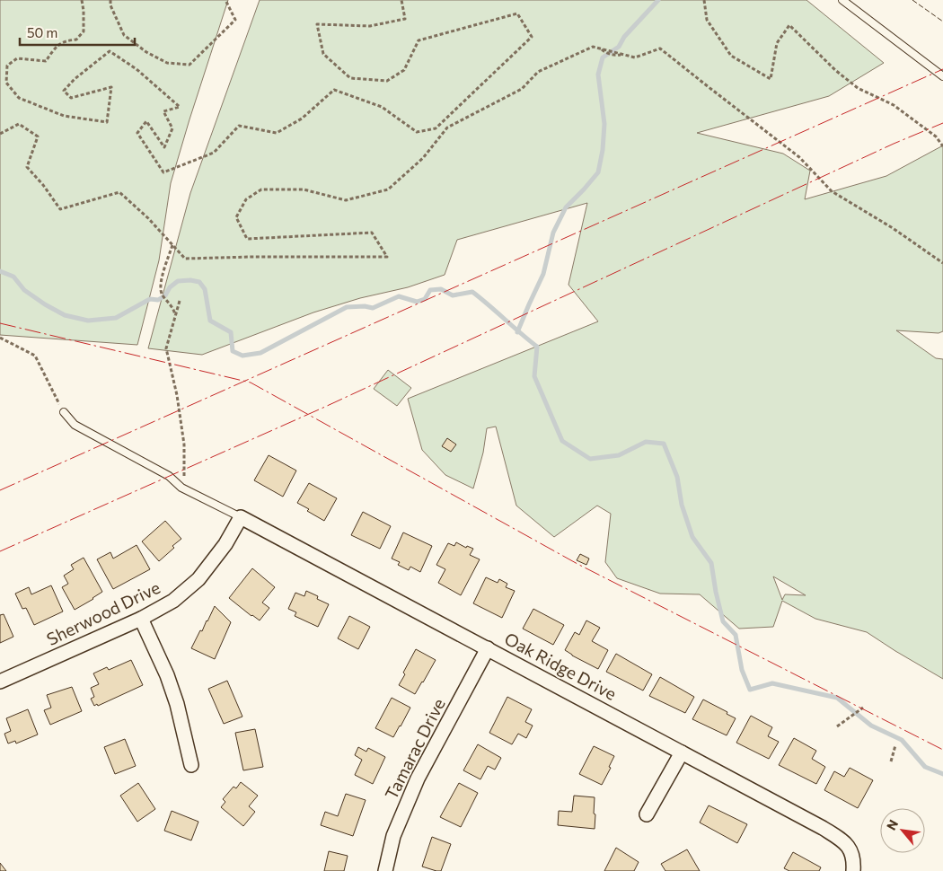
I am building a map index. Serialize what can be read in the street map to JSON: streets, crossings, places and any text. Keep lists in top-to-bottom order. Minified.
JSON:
{"streets":{"street":["Sherwood Drive","Oak Ridge Drive","Tamarac Drive"]},"crossings":[["Sherwood Drive","Oak Ridge Drive"],["Oak Ridge Drive","Tamarac Drive"]],"scale_bar":"50 m","north":"top left"}
